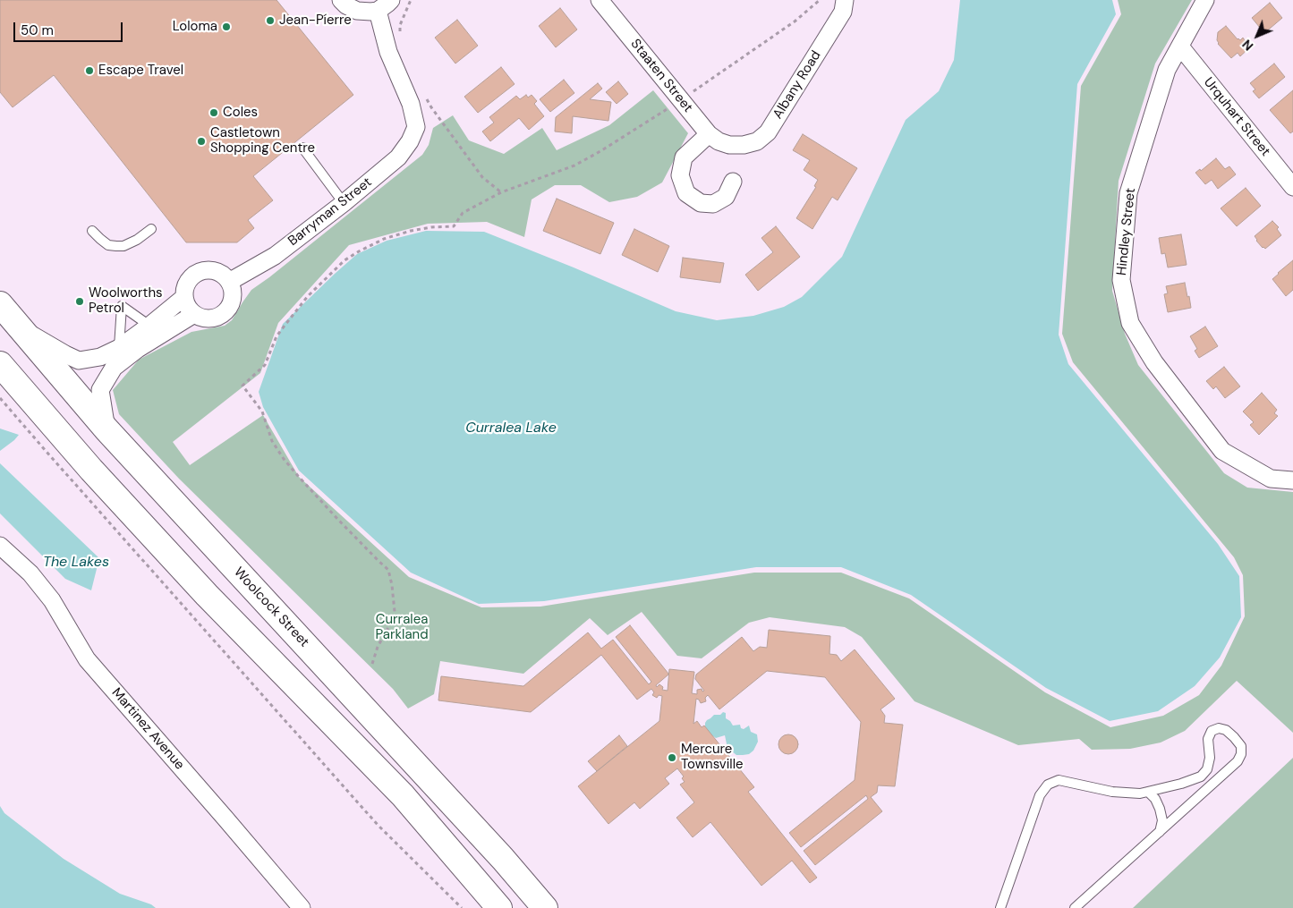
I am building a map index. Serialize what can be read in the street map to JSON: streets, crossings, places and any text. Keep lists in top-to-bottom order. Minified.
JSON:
{"streets":{"main road":["Woolcock Street"],"street":["Staaten Street","Albany Road","Urquhart Street","Barryman Street","Hindley Street","Martinez Avenue"]},"crossings":[["Staaten Street","Albany Road"],["Urquhart Street","Hindley Street"]],"water":["Curralea Lake","The Lakes"],"parks":["Curralea Parkland"],"places":["Jean-Píerre","Loloma","Escape Travel","Coles","Castletown Shopping Centre","Woolworths Petrol","Mercure Townsville"],"scale_bar":"50 m","north":"bottom left"}
